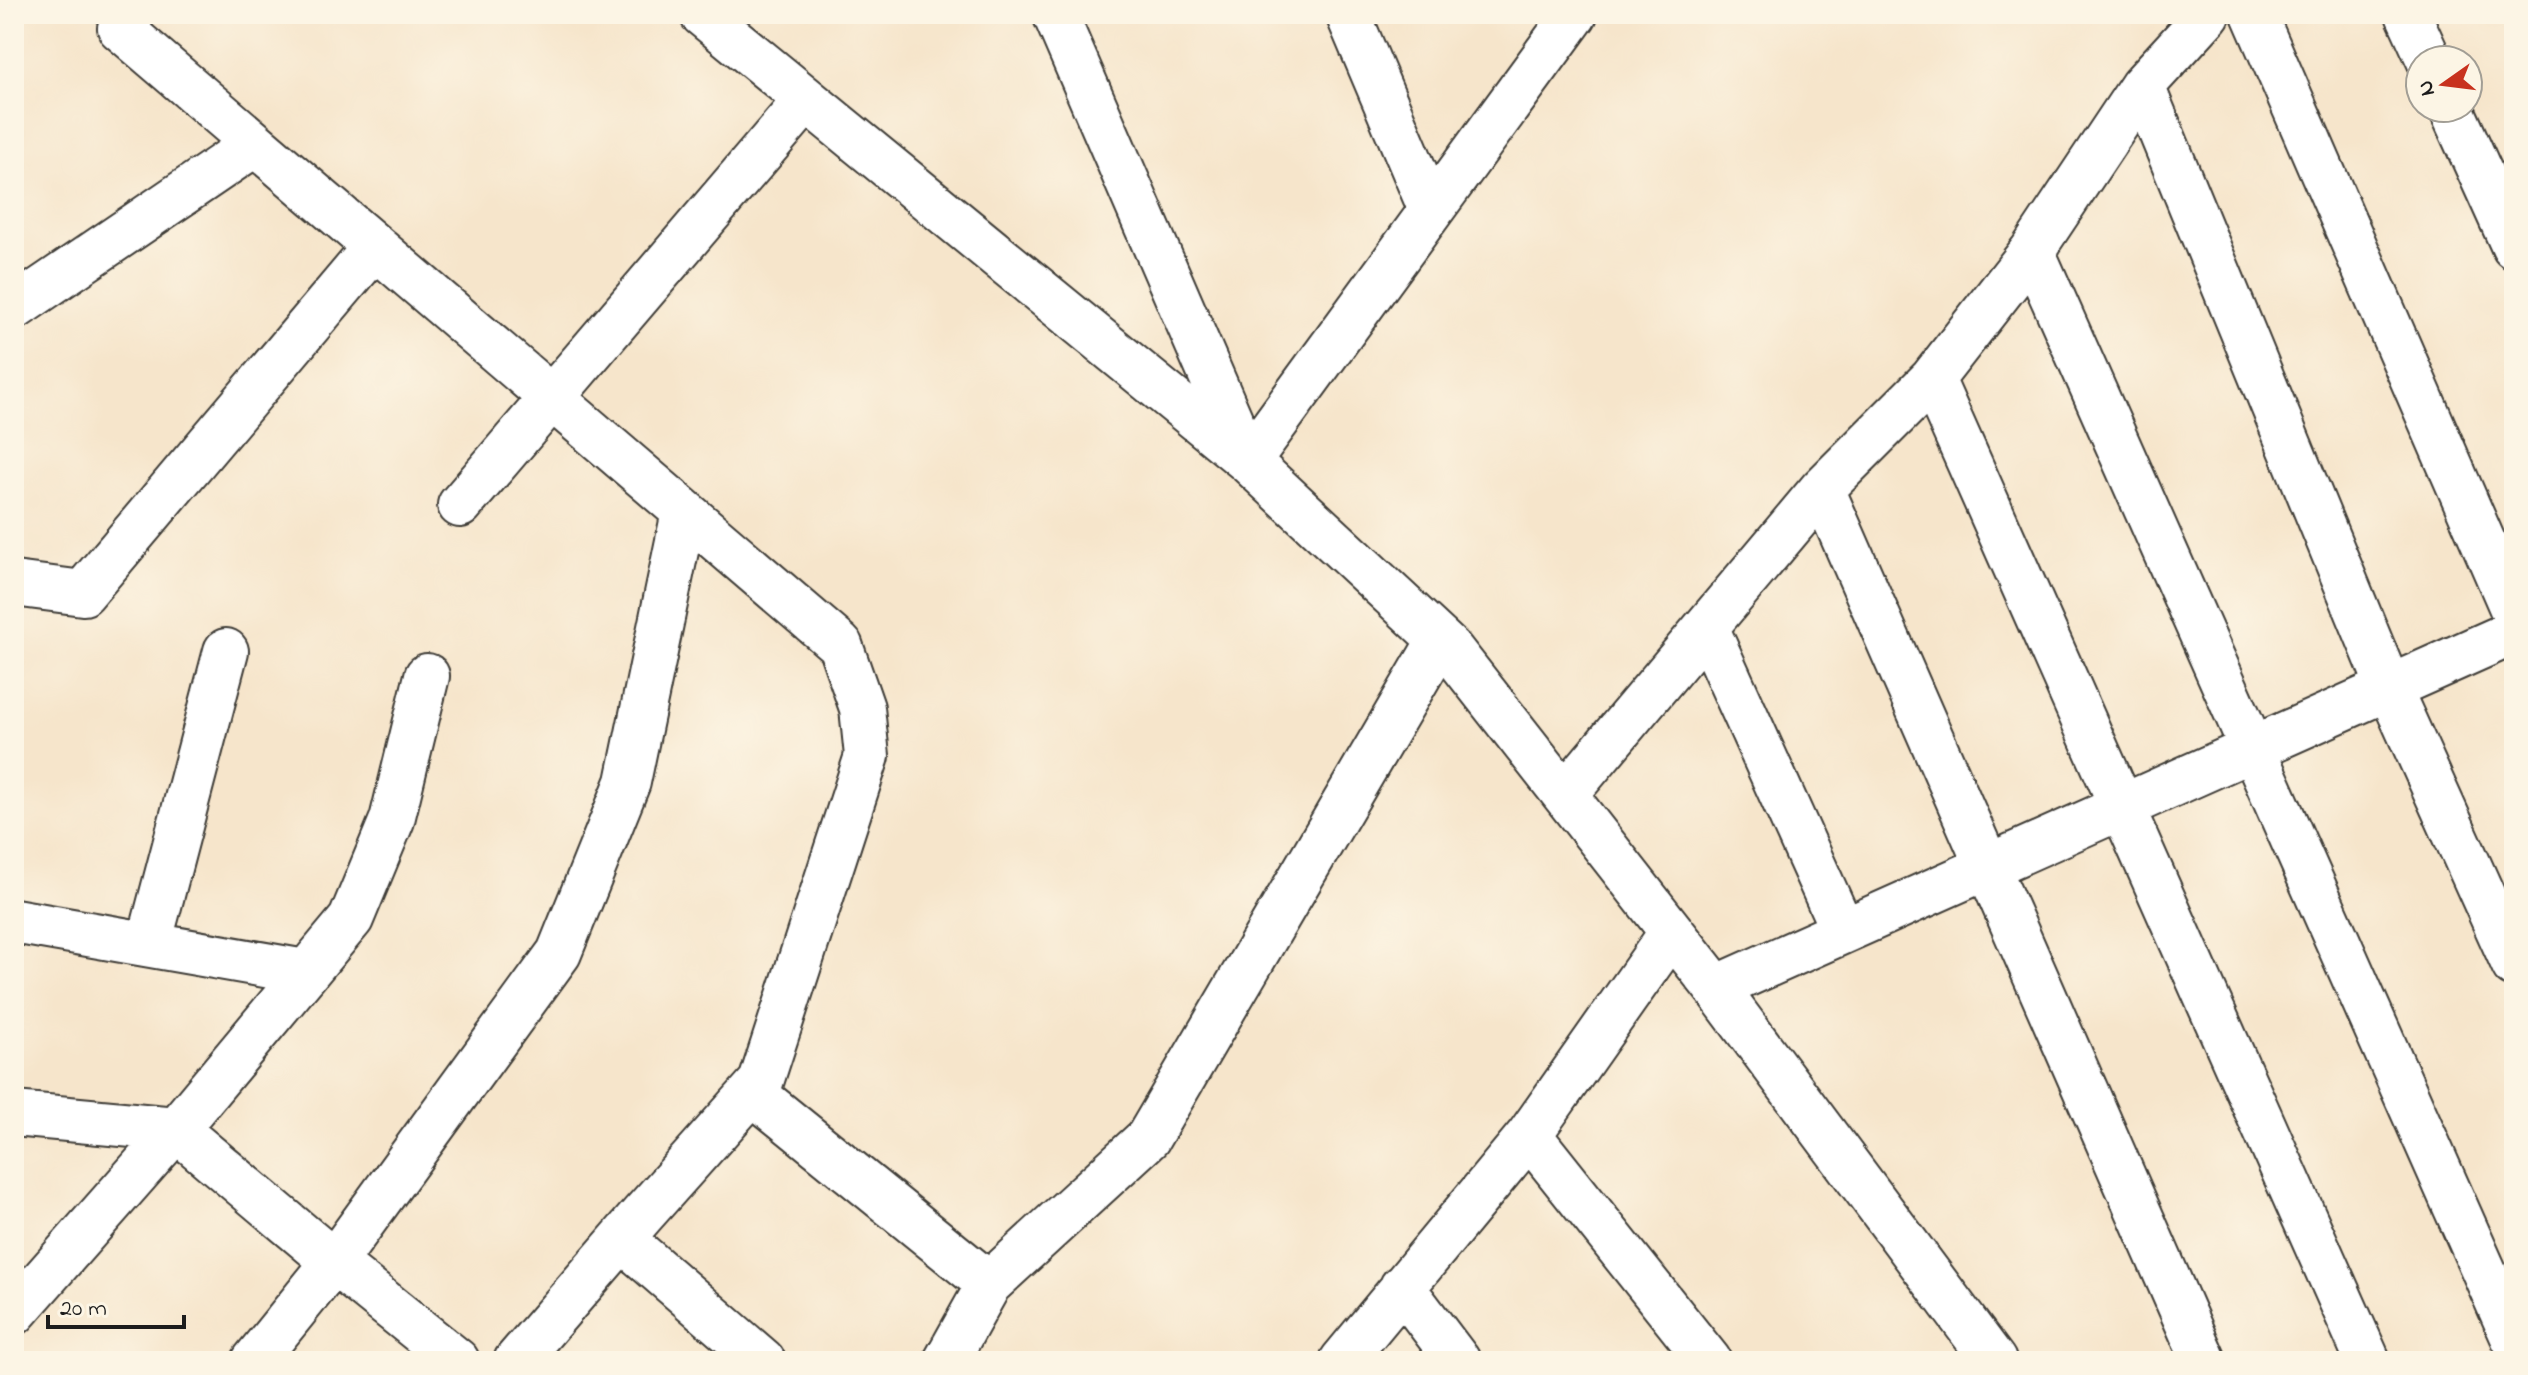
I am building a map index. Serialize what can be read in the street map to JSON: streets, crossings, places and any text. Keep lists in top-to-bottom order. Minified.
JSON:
{"scale_bar":"20 m","north":"left"}
